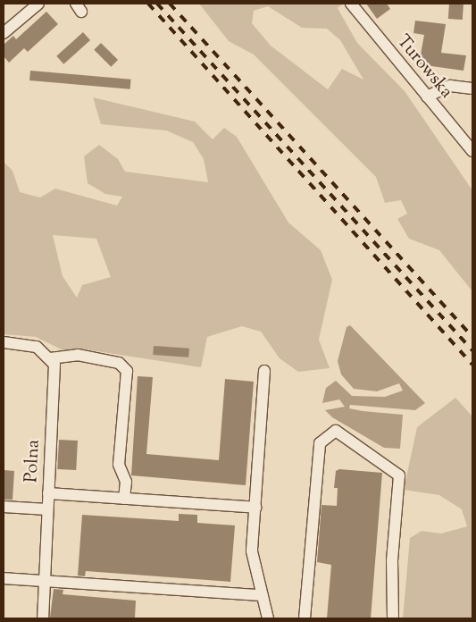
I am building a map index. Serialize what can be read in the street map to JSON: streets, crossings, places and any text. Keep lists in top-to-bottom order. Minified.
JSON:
{"streets":{"street":["Turowska","Polna"]}}
